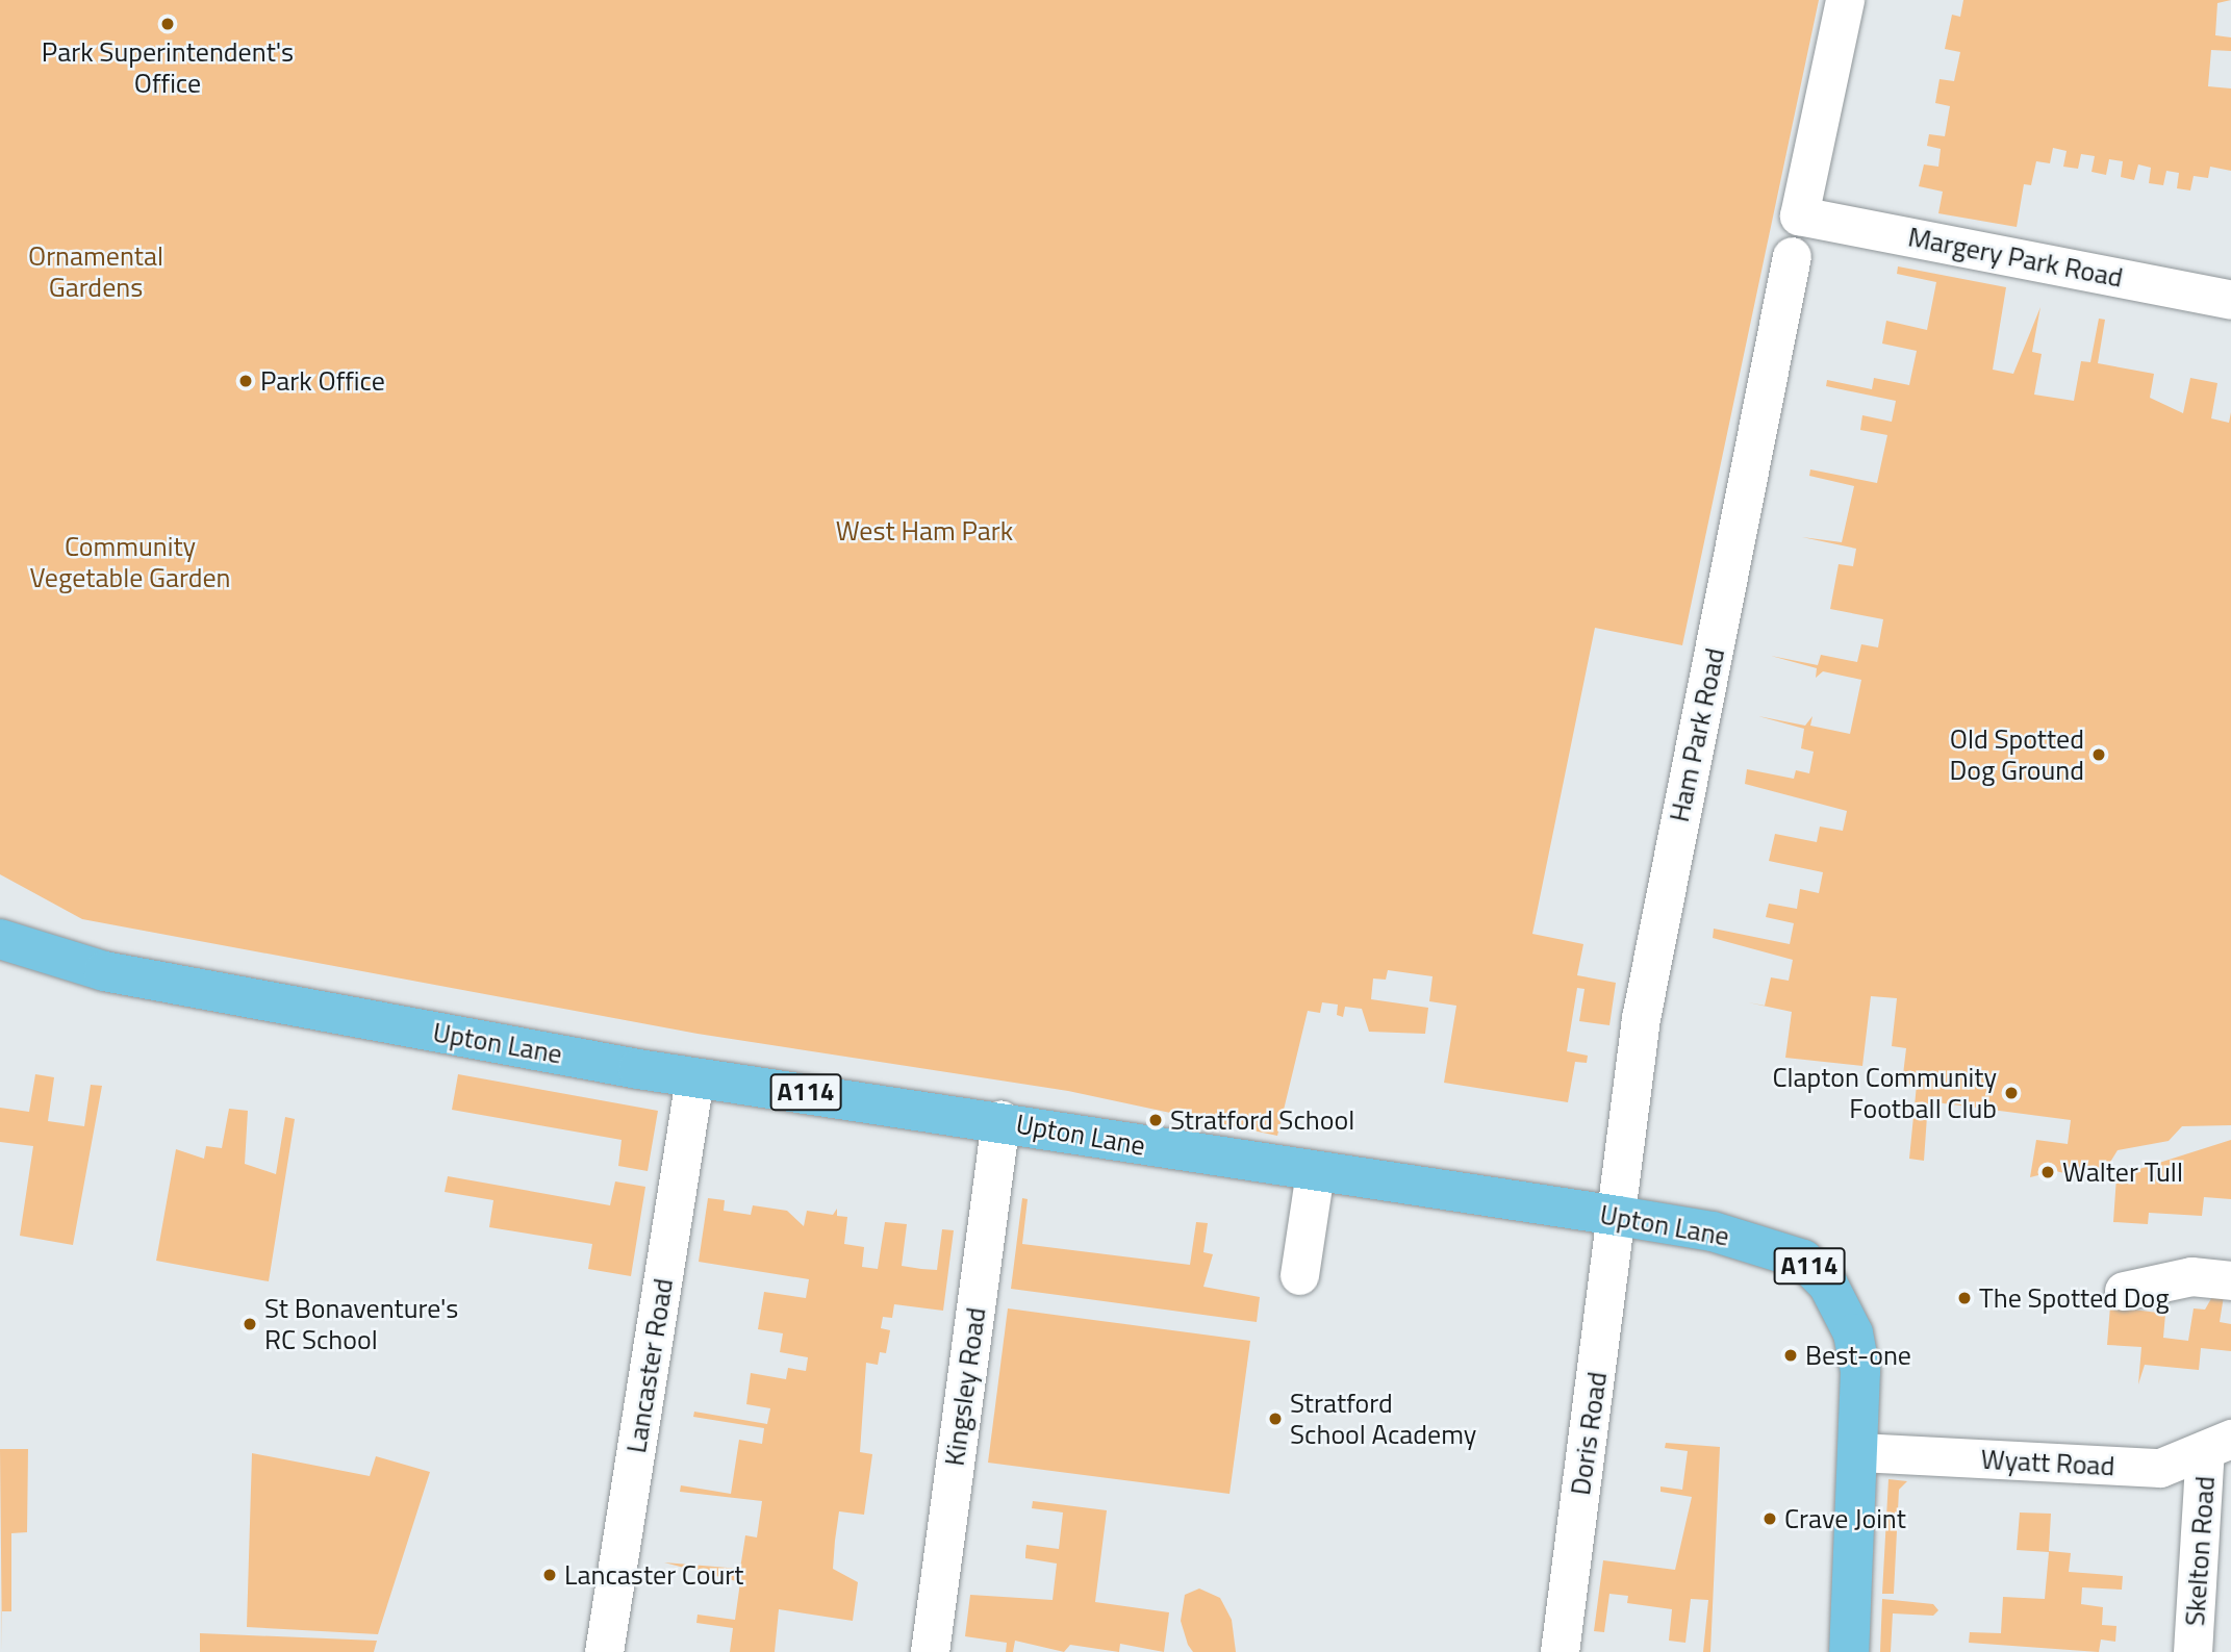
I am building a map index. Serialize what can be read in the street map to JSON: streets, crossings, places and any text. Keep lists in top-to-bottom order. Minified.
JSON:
{"streets":{"main road":["Upton Lane","A114"],"street":["Margery Park Road","Ham Park Road","Lancaster Road","Kingsley Road","Doris Road","Wyatt Road","Skelton Road"]},"crossings":[["Ham Park Road","Upton Lane"],["Ham Park Road","Doris Road"],["Upton Lane","Lancaster Road"],["Upton Lane","Kingsley Road"],["Upton Lane","Doris Road"],["Upton Lane","Wyatt Road"],["Wyatt Road","Skelton Road"]],"parks":["Ornamental Gardens","West Ham Park","Community Vegetable Garden"],"places":["Park Superintendent's Office","Park Office","Old Spotted Dog Ground","Clapton Community Football Club","Stratford School","Walter Tull","The Spotted Dog","St Bonaventure's RC School","Best-one","Stratford School Academy","Crave Joint","Lancaster Court"]}
